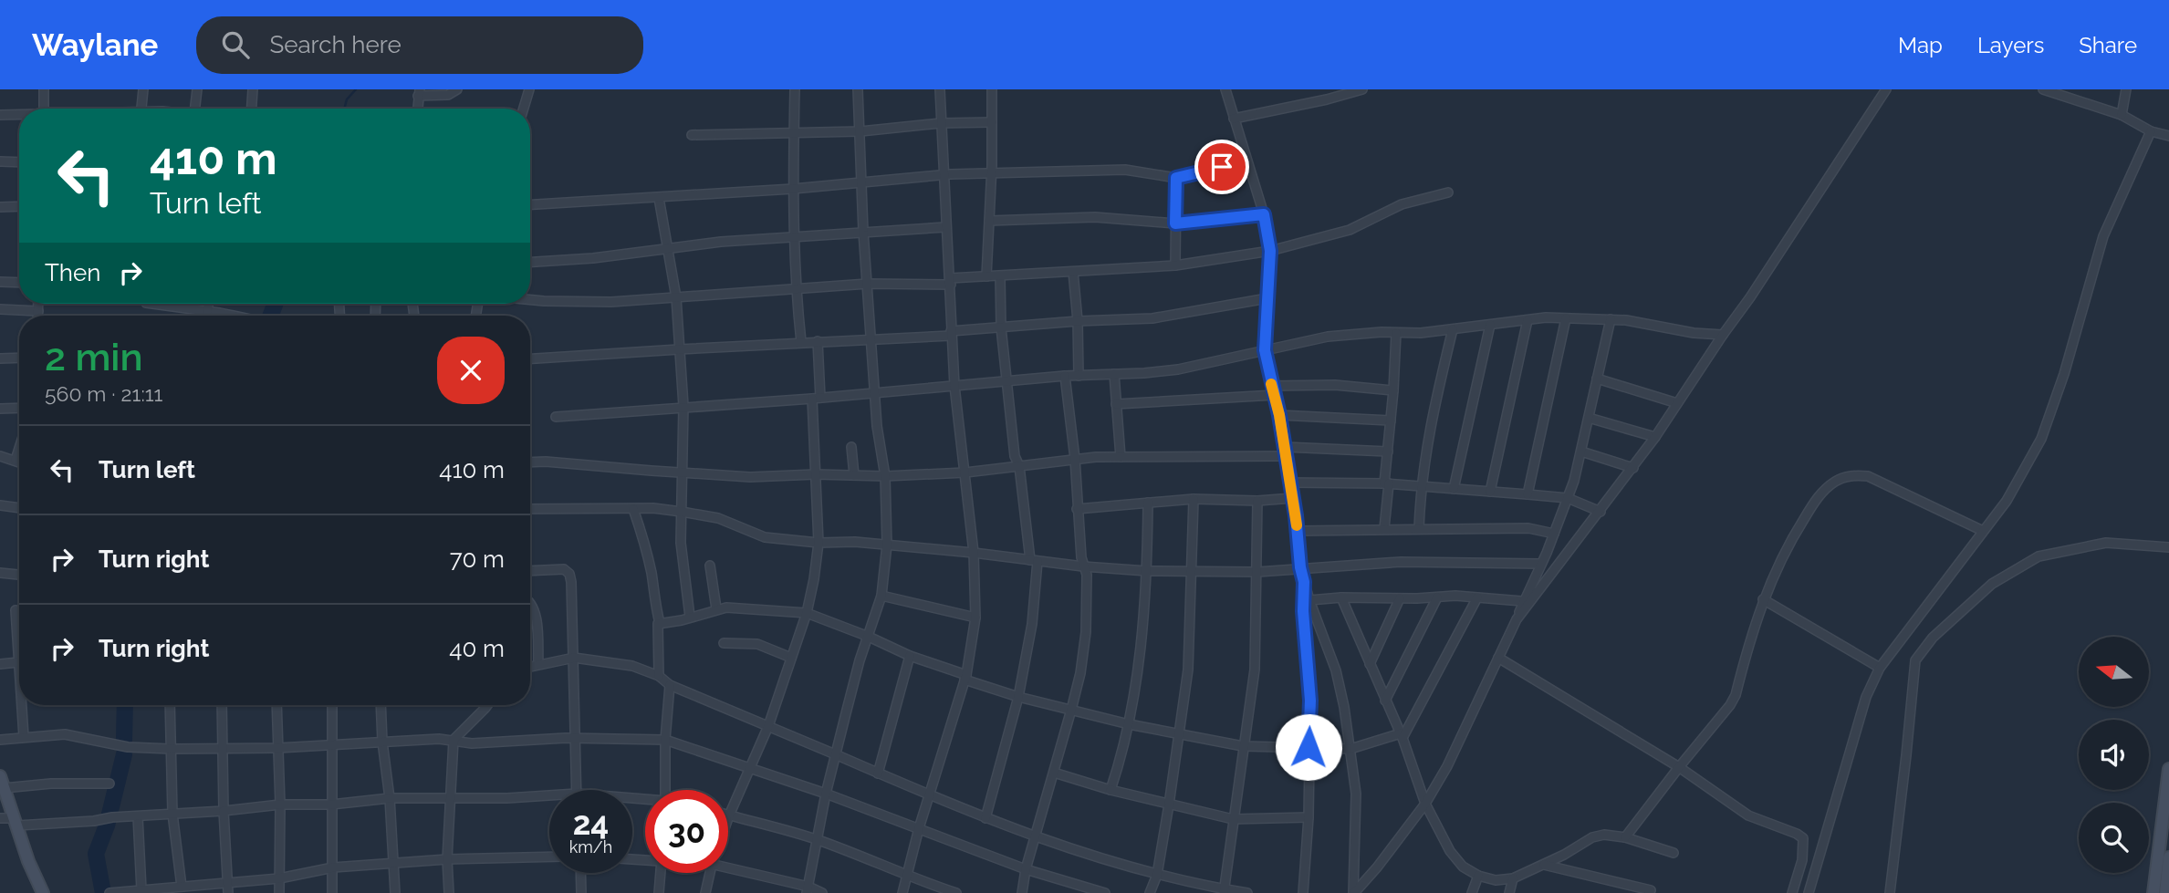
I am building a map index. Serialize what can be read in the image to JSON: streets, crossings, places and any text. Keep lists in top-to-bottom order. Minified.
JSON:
{"north":"left","page":{"header":"Waylane","search":"Search here","nav":["Map","Layers","Share"],"turn":["410 m","Turn left"],"then":"Then","heading":["2 min","560 m · 21:11"],"list":[{"name":"Turn left","value":"410 m"},{"name":"Turn right","value":"70 m"},{"name":"Turn right","value":"40 m"}],"speed":"24 km/h","limit":"30"}}
